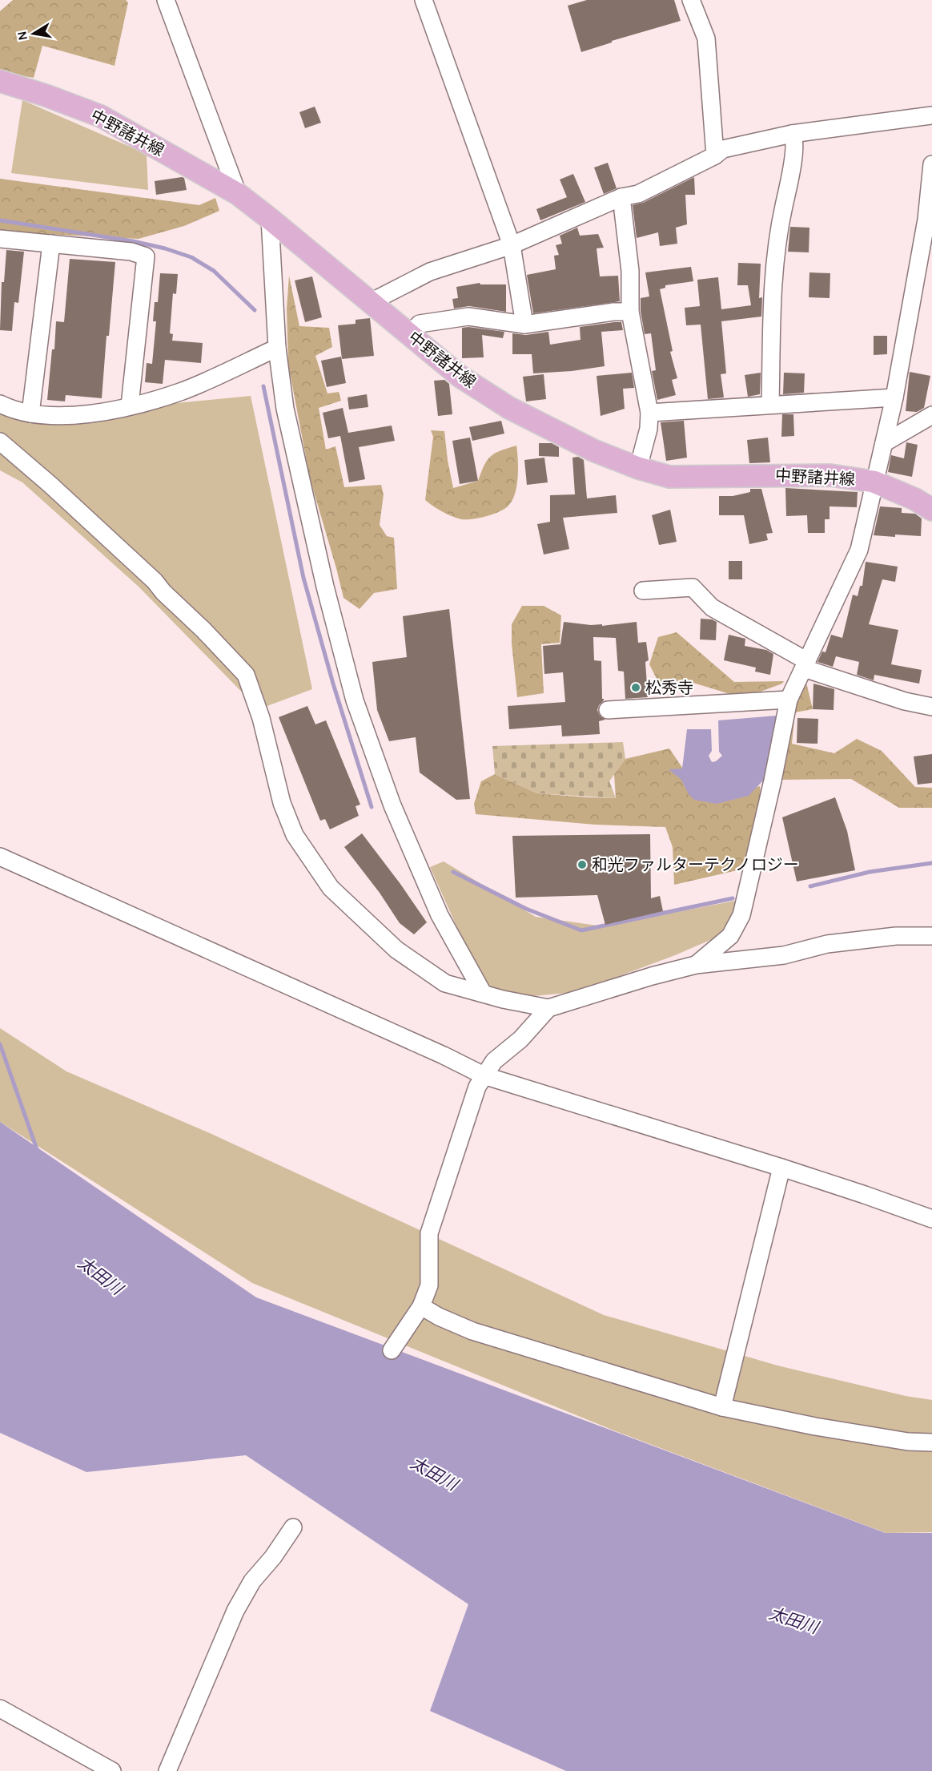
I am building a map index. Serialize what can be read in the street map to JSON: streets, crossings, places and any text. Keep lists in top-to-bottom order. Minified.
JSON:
{"streets":{"main road":["中野諸井線"]},"water":["太田川"],"places":["松秀寺","和光ファルターテクノロジー"],"north":"left"}
